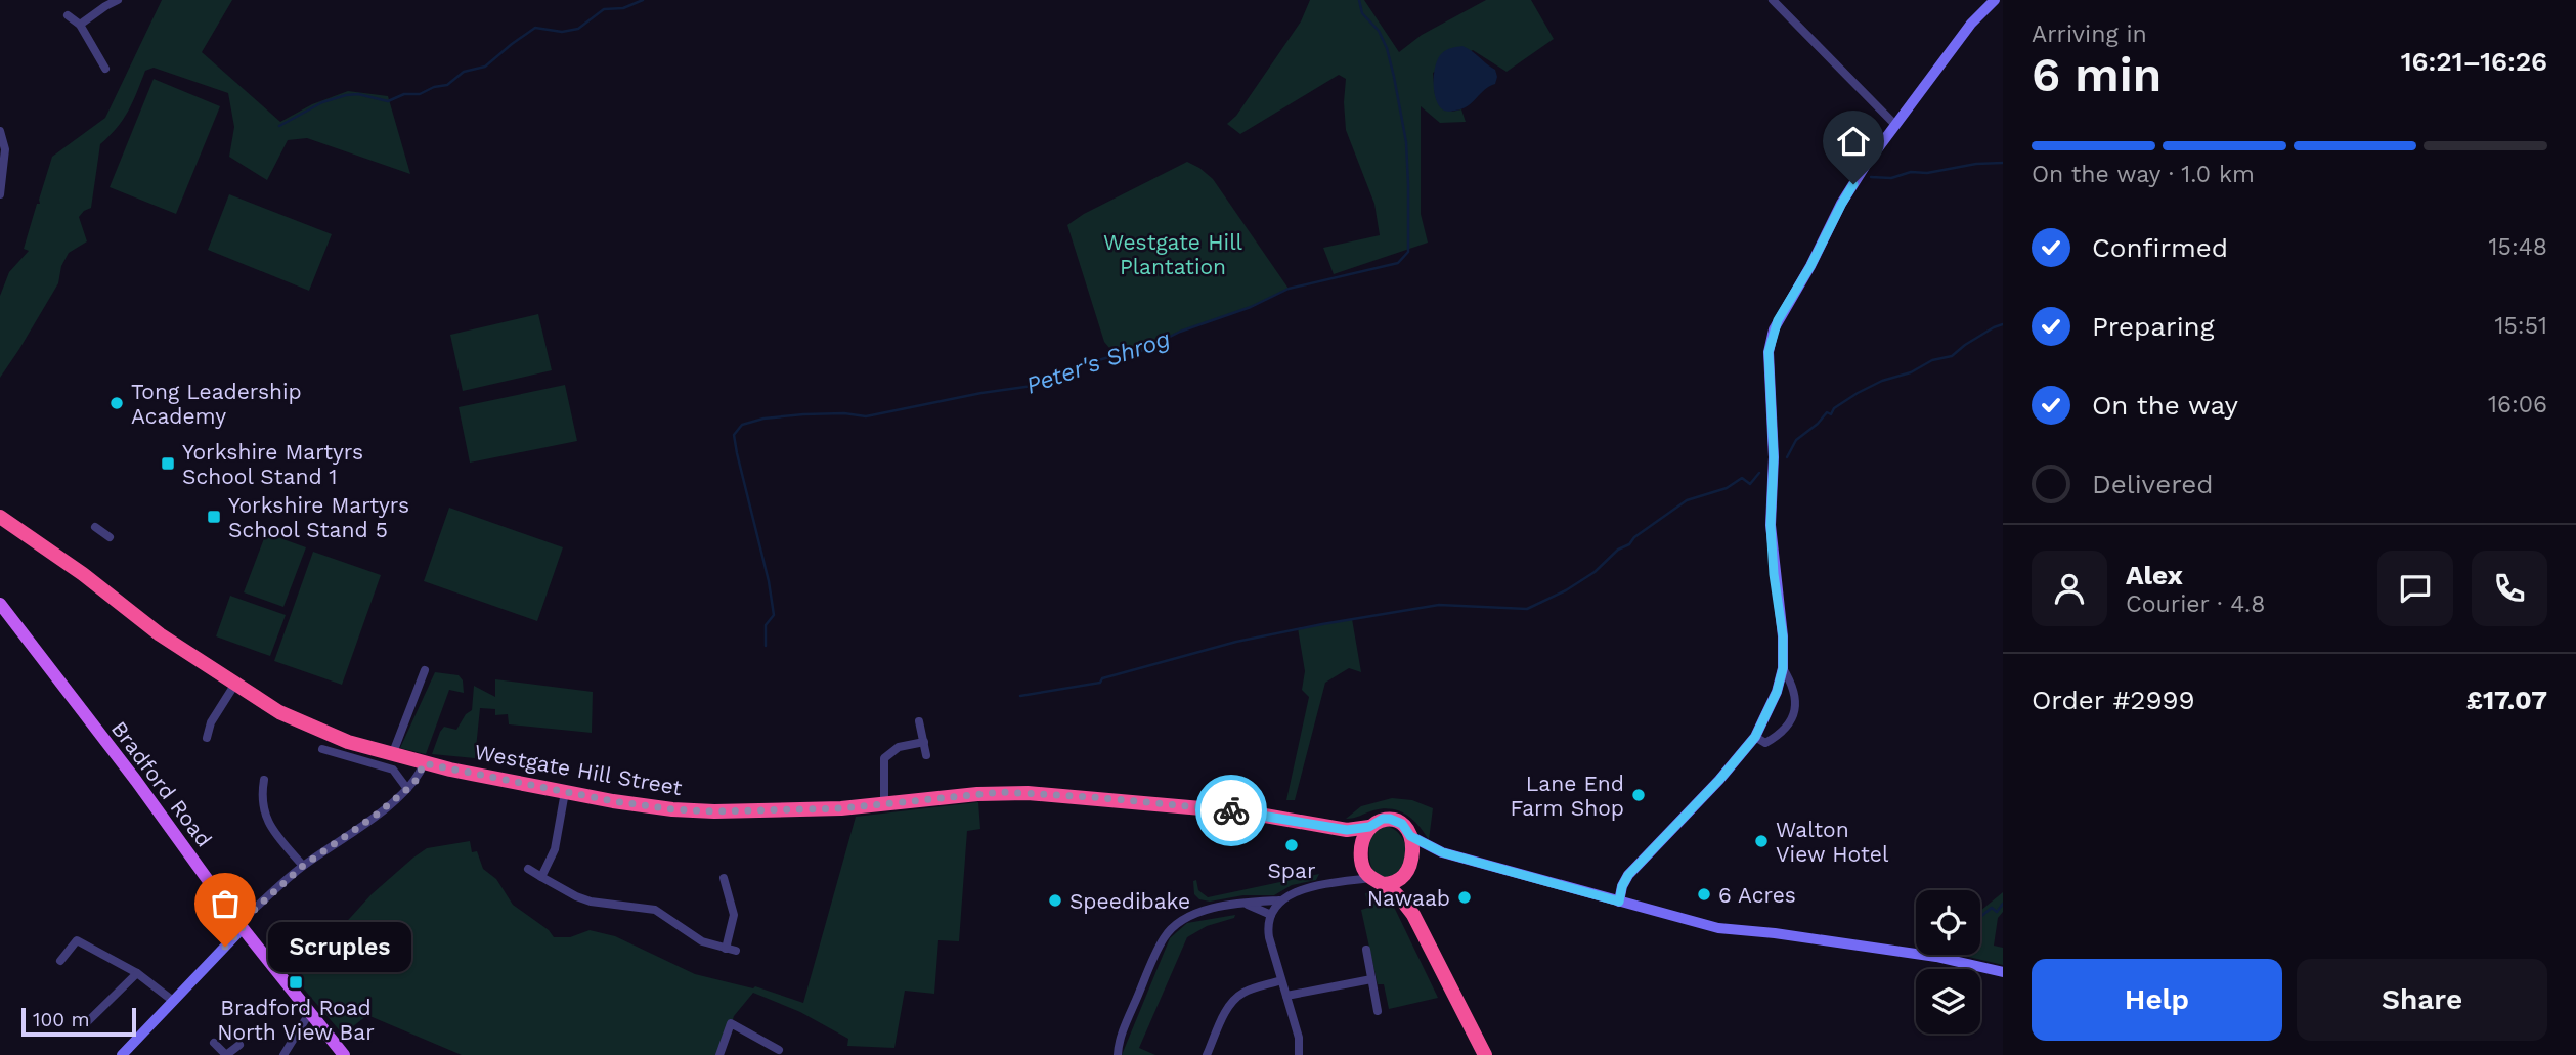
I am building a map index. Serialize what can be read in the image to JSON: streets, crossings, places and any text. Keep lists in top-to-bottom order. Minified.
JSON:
{"streets":{"highway":["Westgate Hill Street"],"main road":["Bradford Road"]},"water":["Peter's Shrog"],"parks":["Westgate Hill Plantation"],"places":{"other":["Tong Leadership Academy","Lane End Farm Shop","Walton View Hotel","Spar","6 Acres","Nawaab","Speedibake","Scruples"],"transit":["Yorkshire Martyrs School Stand 1","Yorkshire Martyrs School Stand 5","Bradford Road North View Bar"]},"scale_bar":"100 m","page":{"heading":["6 min","Arriving in","16:21–16:26"],"panel":["Alex","Courier · 4.8","Order #2999","£17.07"],"bar":"On the way · 1.0 km","list":[["Confirmed","15:48"],["Preparing","15:51"],["On the way","16:06"],"Delivered"],"bubble":"Scruples","buttons":["Help","Share"],"scale":"100 m"}}
